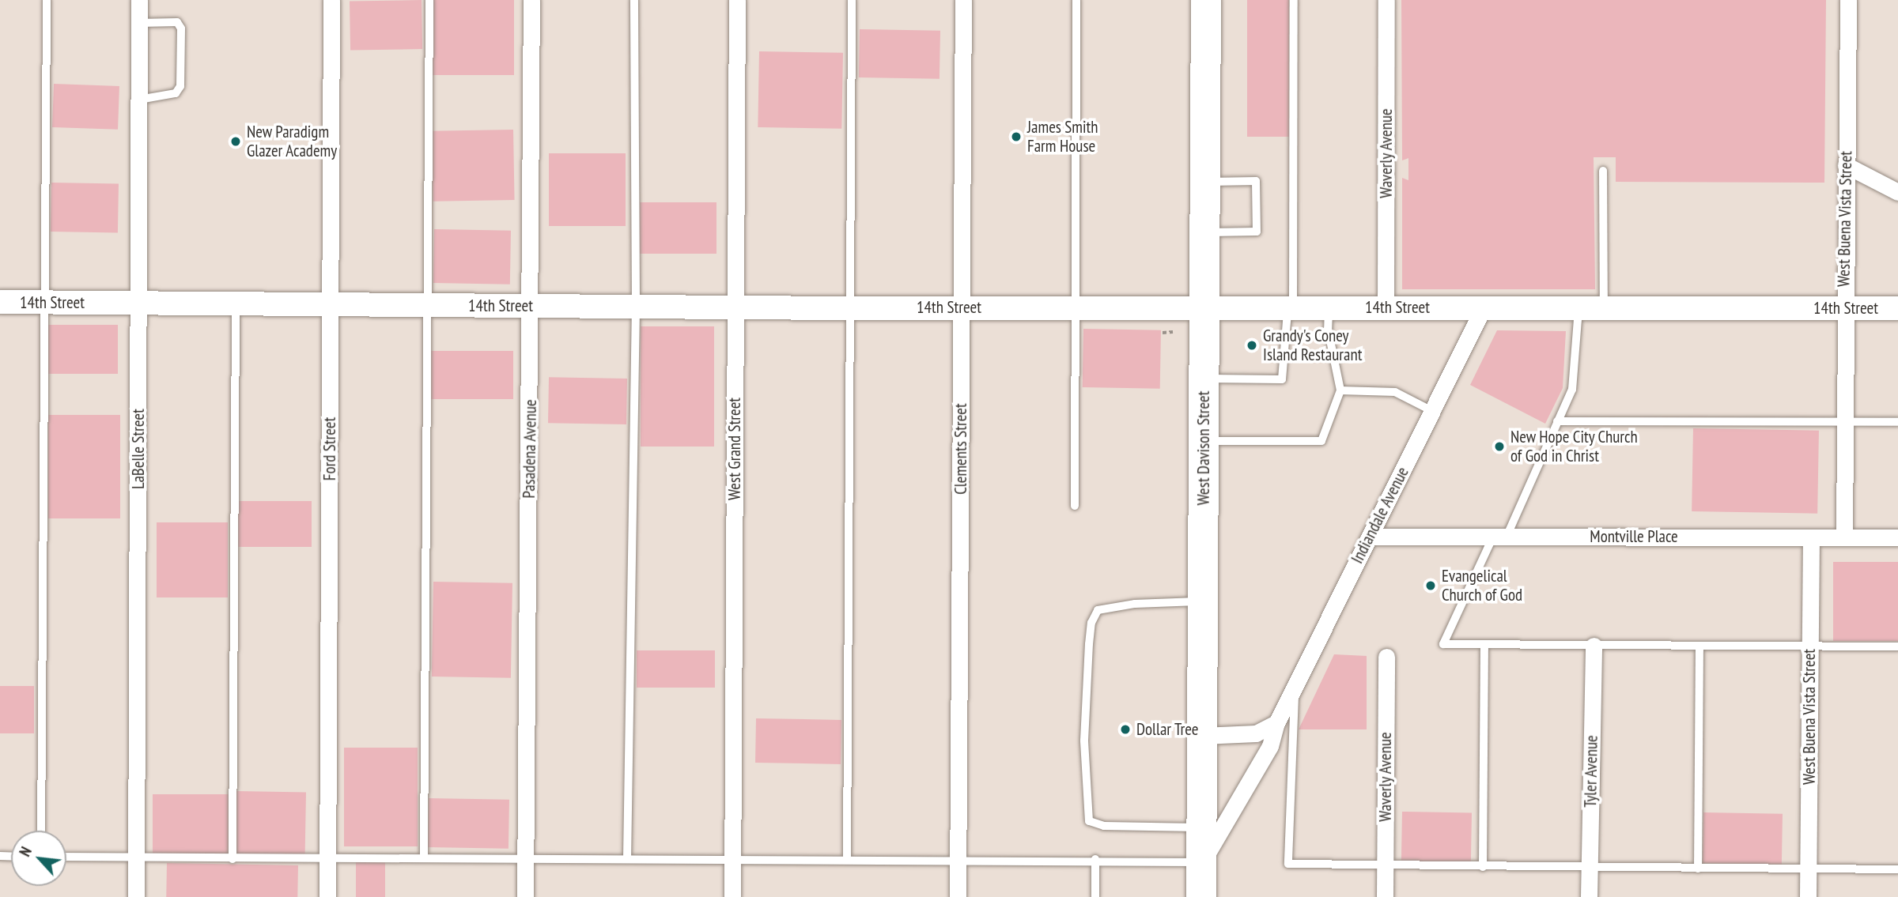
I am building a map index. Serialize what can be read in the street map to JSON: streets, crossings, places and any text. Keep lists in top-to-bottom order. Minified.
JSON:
{"streets":{"highway":["West Davison Street"],"street":["Waverly Avenue","West Buena Vista Street","14th Street","LaBelle Street","Ford Street","Pasadena Avenue","West Grand Street","Clements Street","Indiandale Avenue","Montville Place","Tyler Avenue"]},"crossings":[["Waverly Avenue","14th Street"],["West Buena Vista Street","14th Street"],["West Buena Vista Street","Montville Place"],["14th Street","West Davison Street"],["14th Street","LaBelle Street"],["14th Street","Ford Street"],["14th Street","Pasadena Avenue"],["14th Street","West Grand Street"],["14th Street","Clements Street"],["14th Street","Indiandale Avenue"],["West Davison Street","Indiandale Avenue"],["Indiandale Avenue","Montville Place"]],"places":["James Smith Farm House","New Paradigm Glazer Academy","Grandy's Coney Island Restaurant","New Hope City Church of God in Christ","Evangelical Church of God","Dollar Tree"],"north":"top left"}
